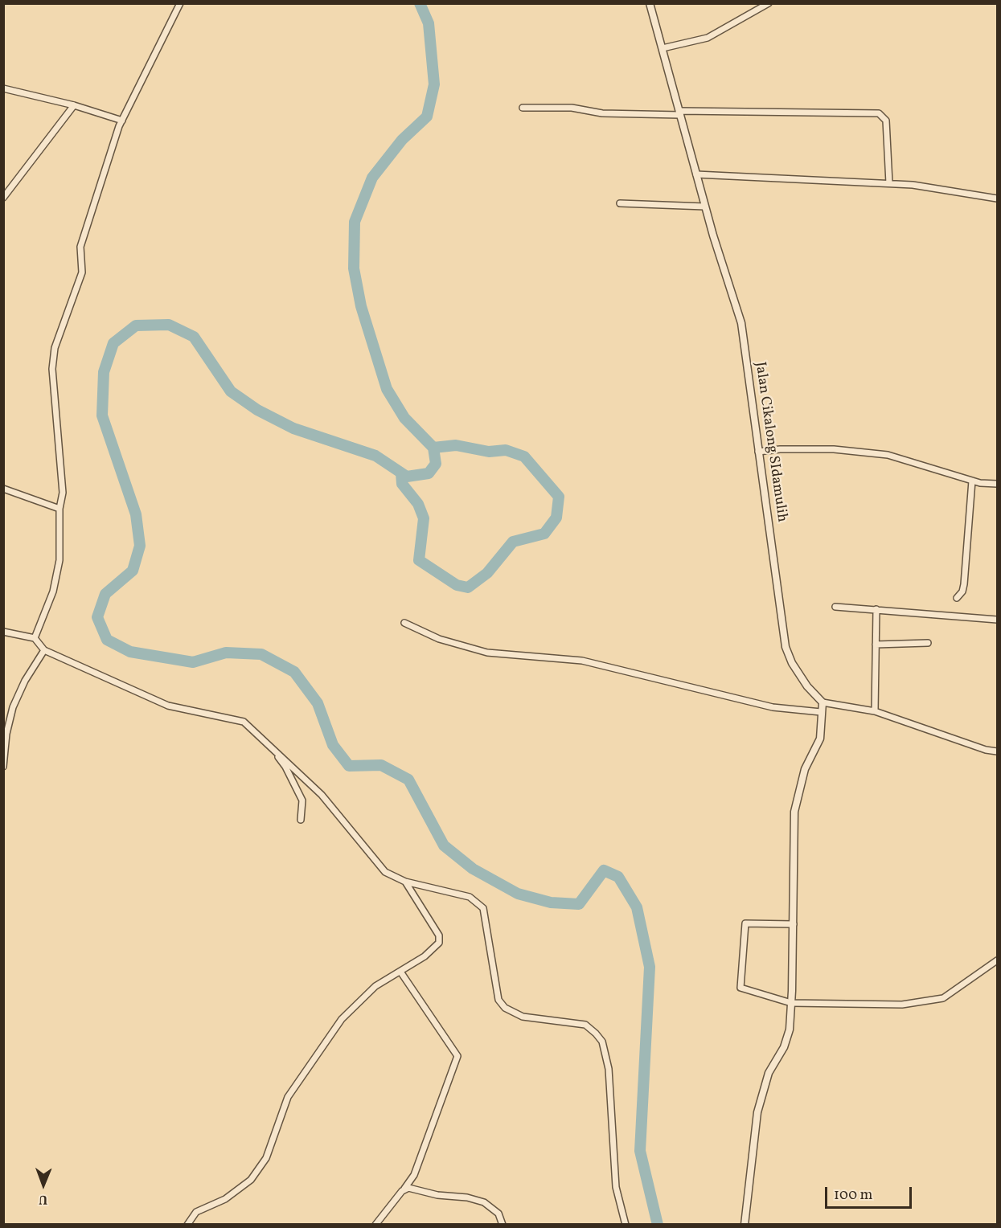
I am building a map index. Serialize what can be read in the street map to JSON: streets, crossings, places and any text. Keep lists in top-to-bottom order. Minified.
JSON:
{"streets":{"street":["Jalan Cikalong SIdamulih"]},"scale_bar":"100 m","north":"bottom"}
